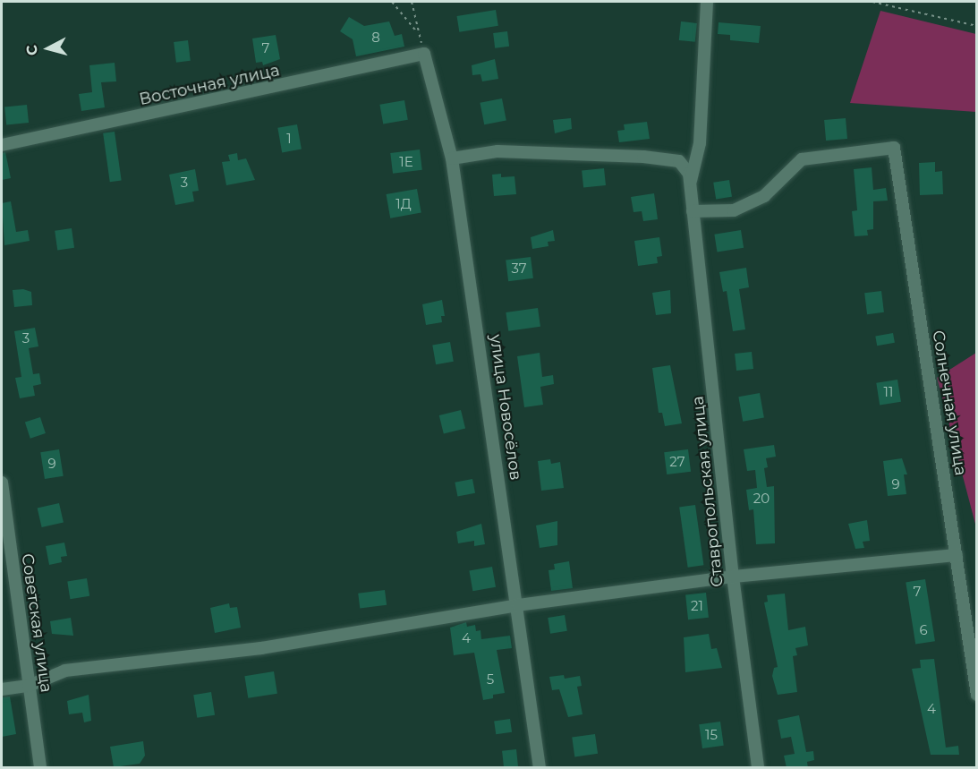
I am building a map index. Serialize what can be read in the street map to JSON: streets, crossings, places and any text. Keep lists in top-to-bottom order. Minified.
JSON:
{"streets":{"street":["Восточная улица","Солнечная улица","улица Новосёлов","Ставропольская улица","Советская улица"]},"crossings":[["Восточная улица","улица Новосёлов"],["Солнечная улица","Ставропольская улица"]],"house_numbers":["8","7","1","1Е","3","1Д","37","3","11","27","9","9","20","7","21","6","4","5","4","15"],"north":"left"}
